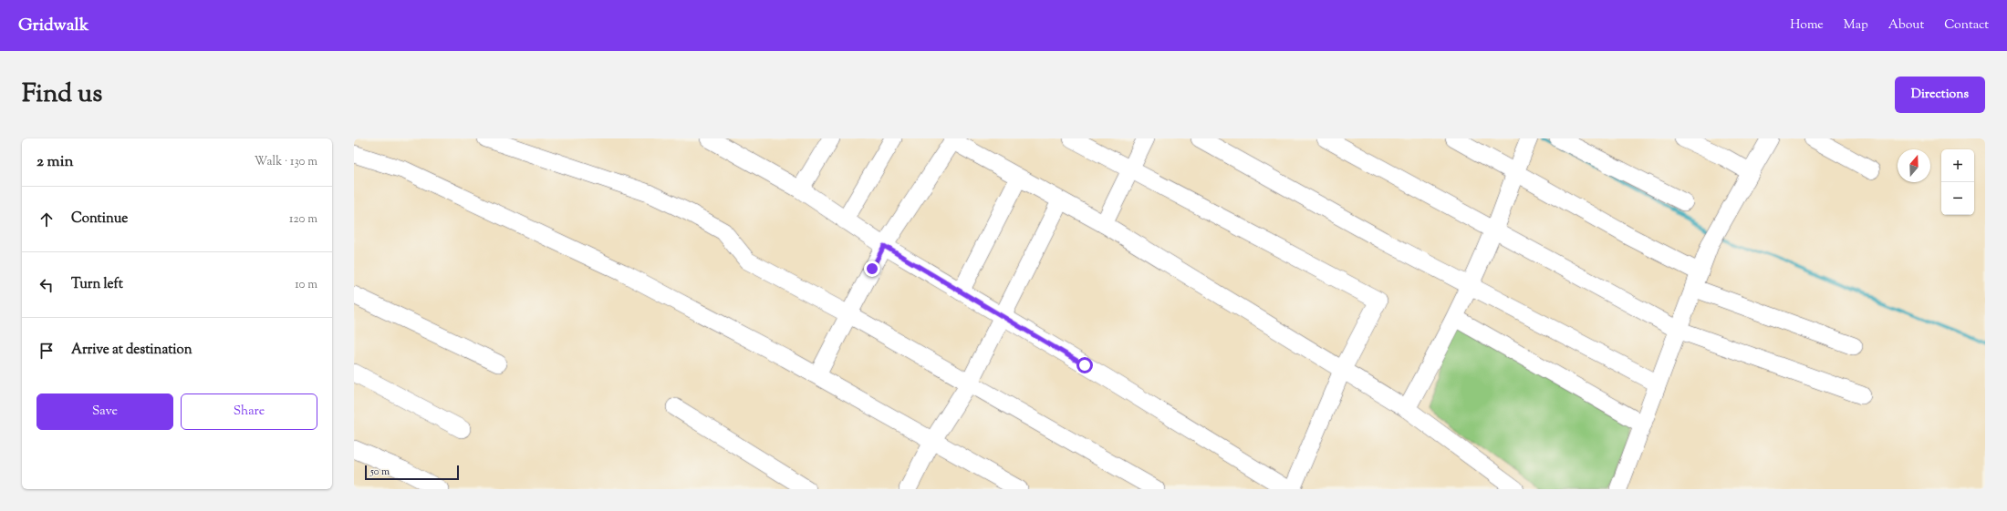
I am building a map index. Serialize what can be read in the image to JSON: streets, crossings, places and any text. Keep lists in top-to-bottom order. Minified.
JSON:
{"scale_bar":"50 m","north":"top","page":{"header":"Gridwalk","nav":["Home","Map","About","Contact"],"title":"Find us","buttons":["Directions",["Save","Share"]],"heading":["2 min","Walk · 130 m"],"map_buttons":["+","−"],"list":[["Continue","120 m"],["Turn left","10 m"],"Arrive at destination"],"scale":"50 m"}}
